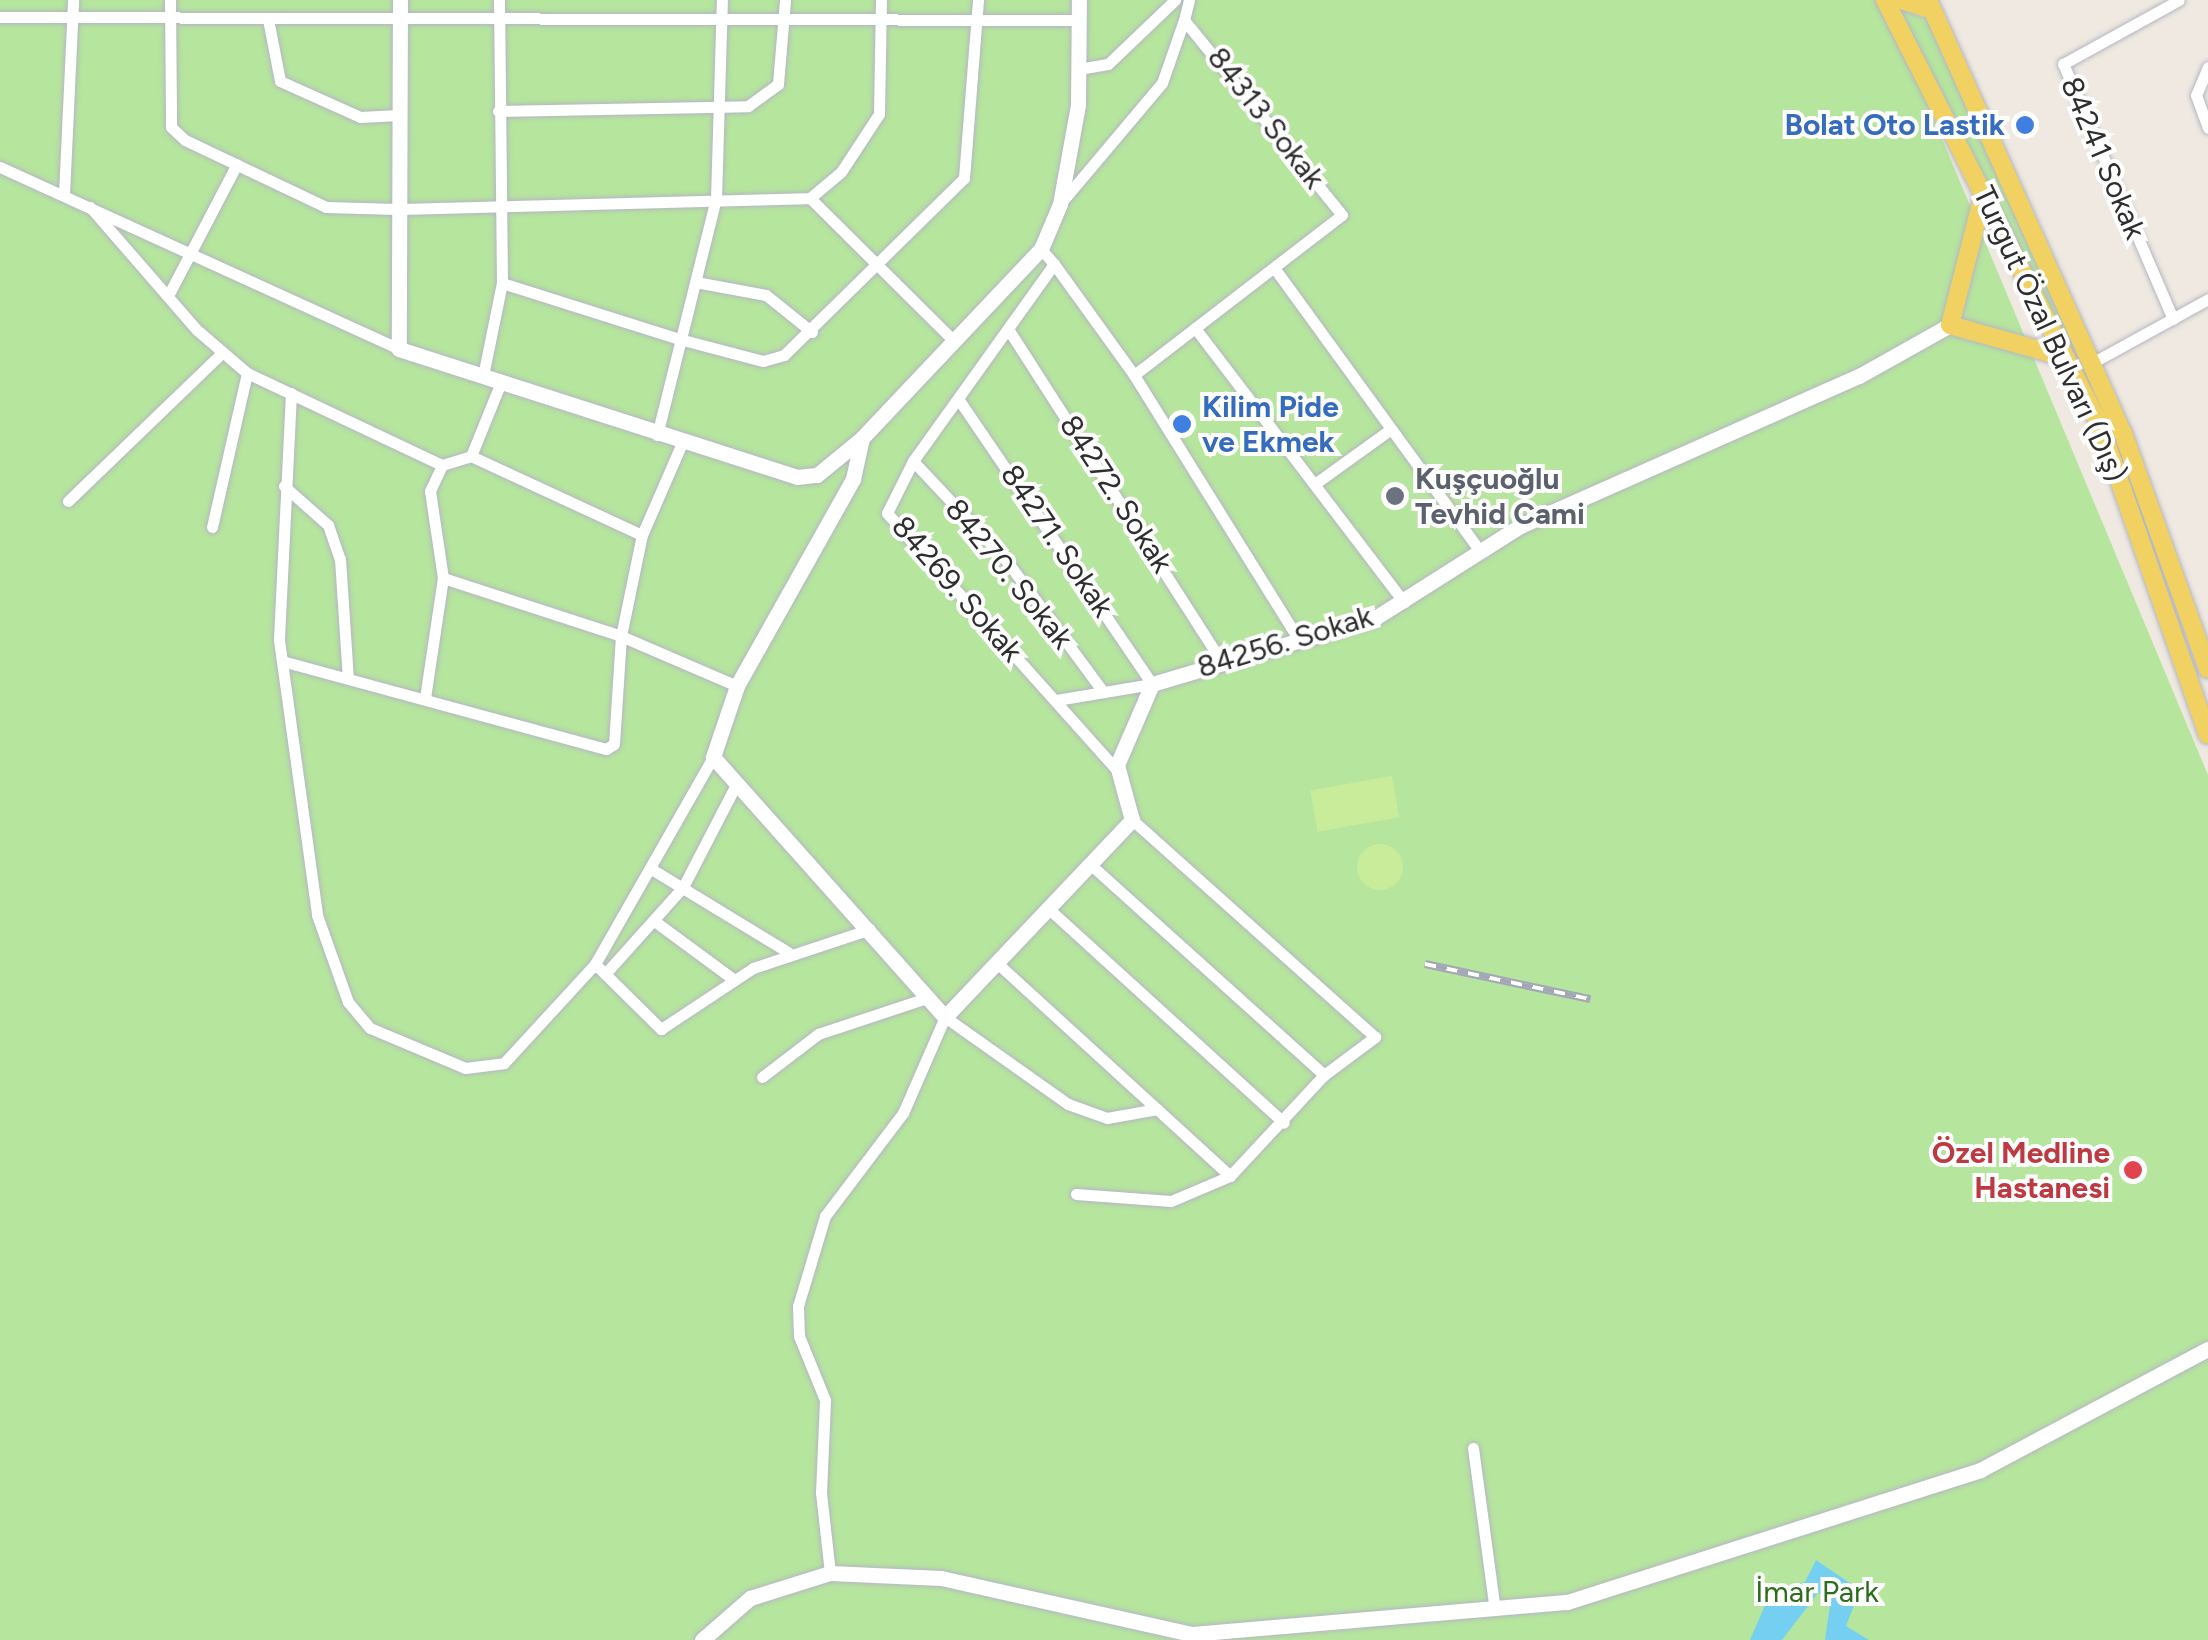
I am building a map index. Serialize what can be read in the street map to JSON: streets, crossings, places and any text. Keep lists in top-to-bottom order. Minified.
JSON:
{"streets":{"main road":["Turgut Özal Bulvarı (Dış)"],"street":["84313 Sokak","84241 Sokak","84272. Sokak","84271. Sokak","84270. Sokak","84269. Sokak","84256. Sokak"]},"crossings":[["84272. Sokak","84269. Sokak"],["84272. Sokak","84256. Sokak"],["84271. Sokak","84269. Sokak"],["84271. Sokak","84256. Sokak"],["84270. Sokak","84269. Sokak"]],"parks":["İmar Park"],"places":["Bolat Oto Lastik","Kilim Pide ve Ekmek","Kuşçuoğlu Tevhid Cami","Özel Medline Hastanesi"]}
